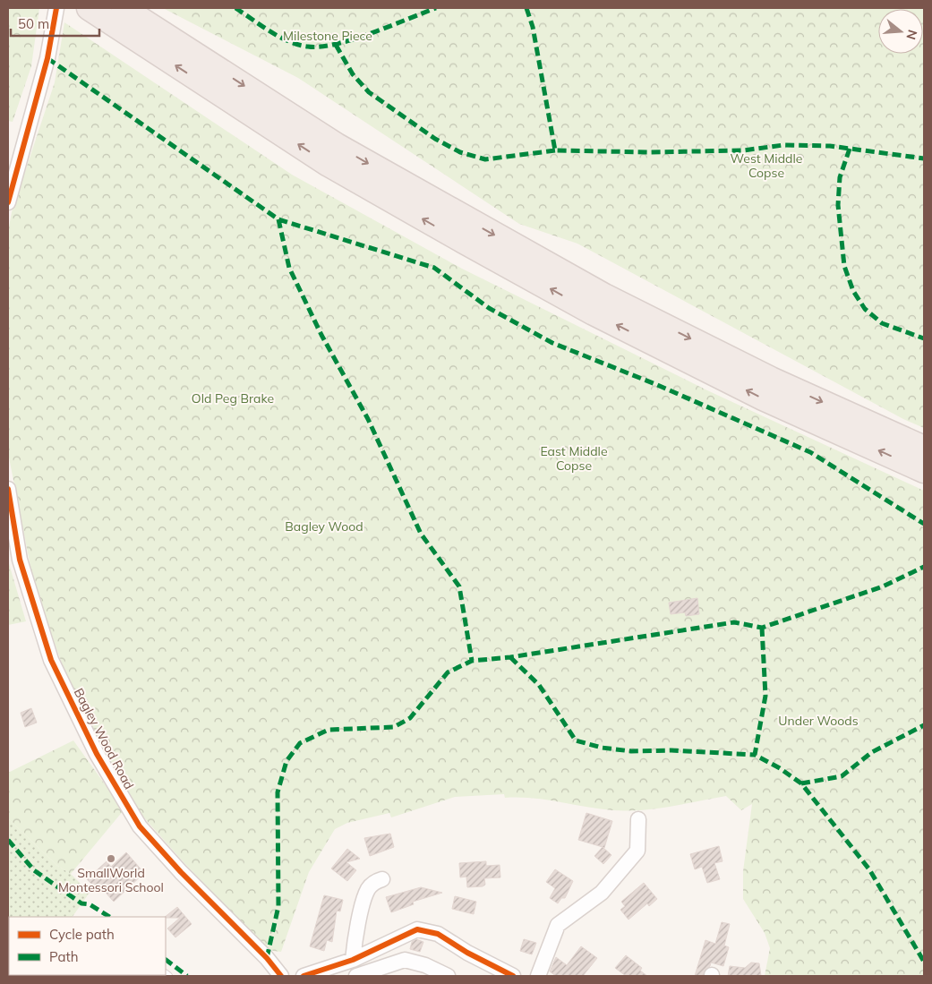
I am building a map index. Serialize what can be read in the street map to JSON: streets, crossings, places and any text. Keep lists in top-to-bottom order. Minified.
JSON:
{"streets":{"street":["Bagley Wood Road"]},"parks":["Milestone Piece","West Middle Copse","Old Peg Brake","East Middle Copse","Bagley Wood","Under Woods"],"places":["SmallWorld Montessori School"],"legend":["Cycle path","Path"],"scale_bar":"50 m","north":"right"}
